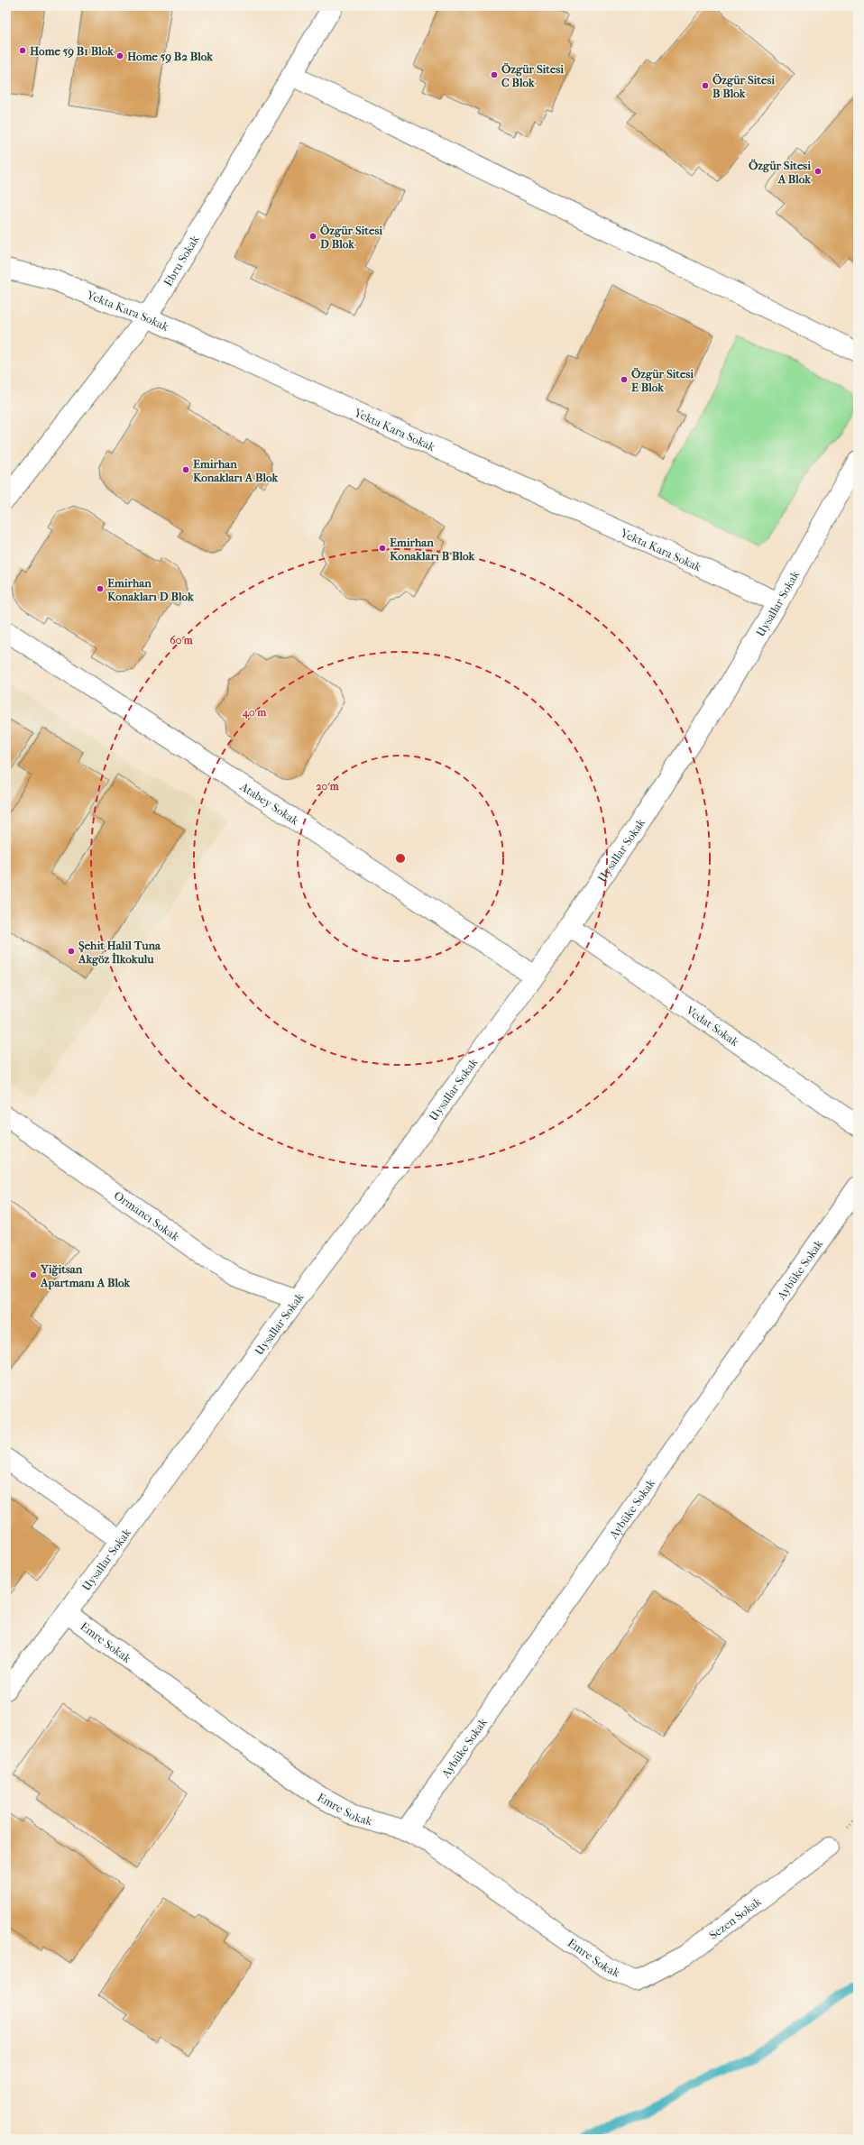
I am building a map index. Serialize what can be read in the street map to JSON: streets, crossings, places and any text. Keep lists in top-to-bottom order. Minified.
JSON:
{"streets":{"street":["Ebru Sokak","Yekta Kara Sokak","Uysallar Sokak","Atabey Sokak","Vedat Sokak","Ormancı Sokak","Aybüke Sokak","Emre Sokak","Sezen Sokak"]},"crossings":[["Ebru Sokak","Yekta Kara Sokak"],["Yekta Kara Sokak","Uysallar Sokak"],["Uysallar Sokak","Atabey Sokak"],["Uysallar Sokak","Vedat Sokak"],["Uysallar Sokak","Ormancı Sokak"],["Uysallar Sokak","Emre Sokak"],["Aybüke Sokak","Emre Sokak"],["Emre Sokak","Sezen Sokak"]],"places":["Home 59 B1 Blok","Home 59 B2 Blok","Özgür Sitesi C Blok","Özgür Sitesi B Blok","Özgür Sitesi A Blok","Özgür Sitesi D Blok","Özgür Sitesi E Blok","Emirhan Konakları A Blok","Emirhan Konakları B Blok","Emirhan Konakları D Blok","Şehit Halil Tuna Akgöz İlkokulu","Yiğitsan Apartmanı A Blok"],"rings":["60 m","40 m","20 m"]}
